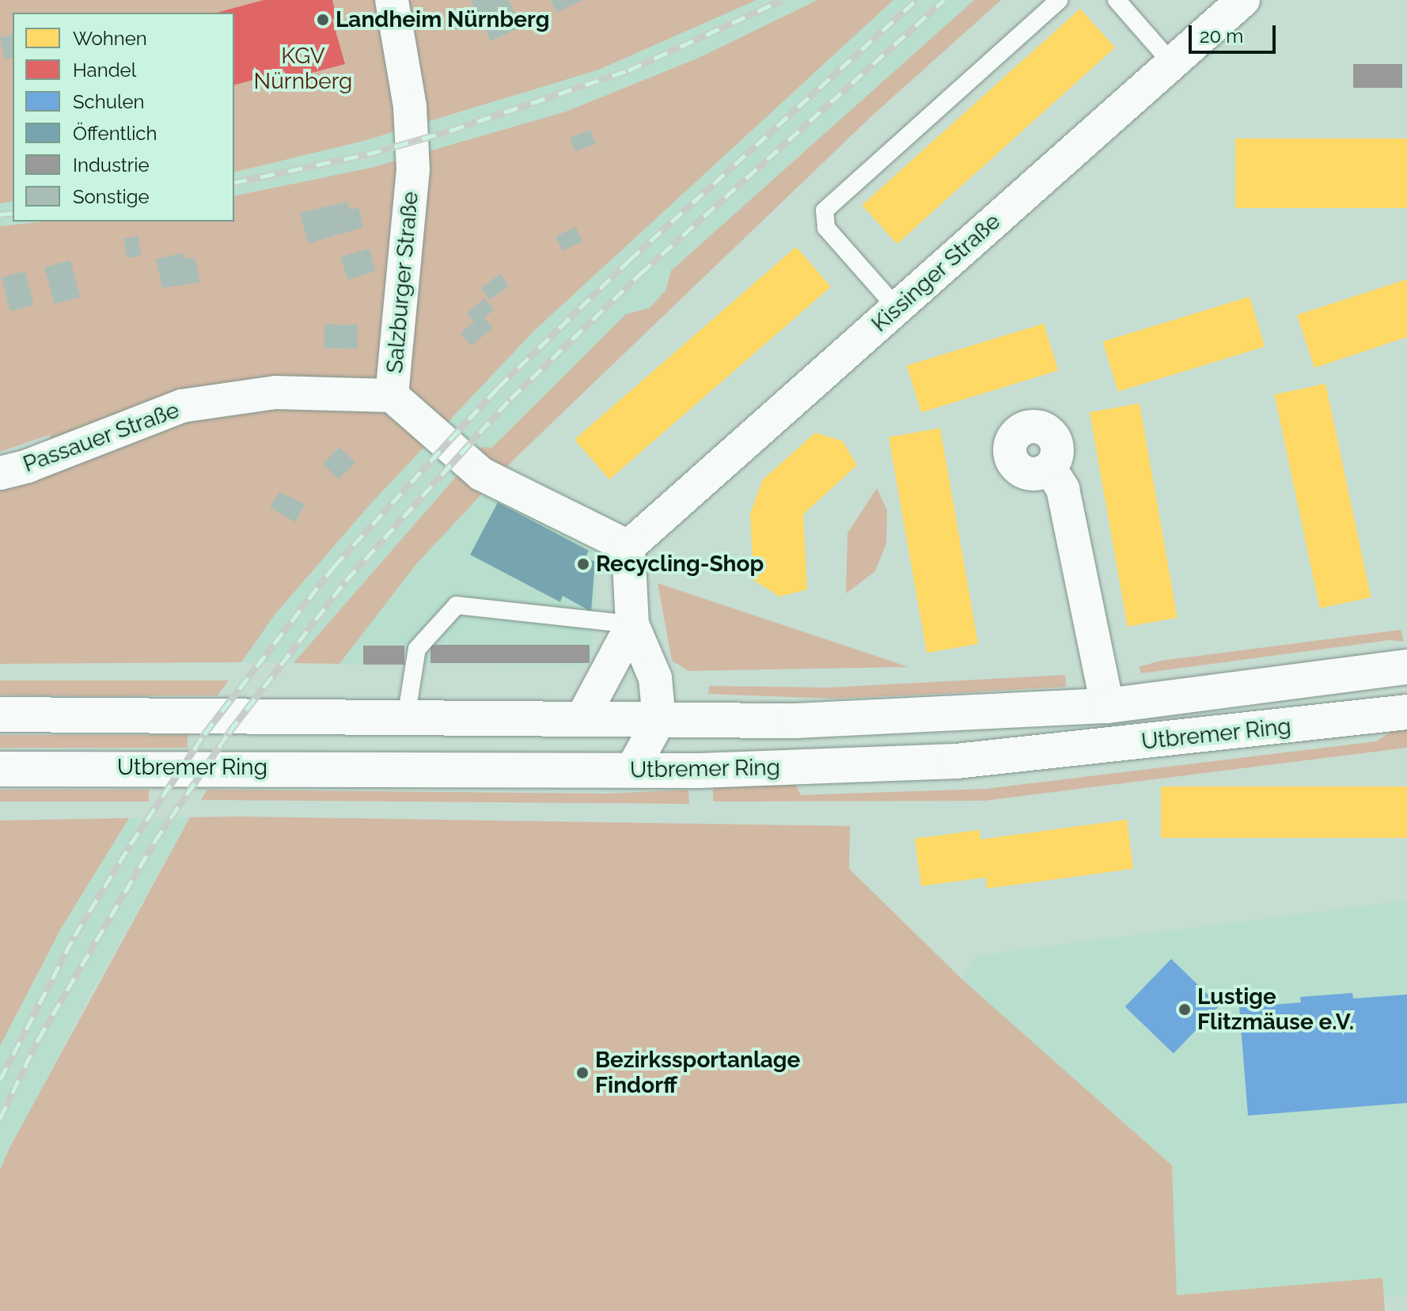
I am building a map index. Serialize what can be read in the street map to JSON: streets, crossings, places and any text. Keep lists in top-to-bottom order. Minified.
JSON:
{"streets":{"main road":["Utbremer Ring"],"street":["Kissinger Straße","Salzburger Straße","Passauer Straße"]},"crossings":[["Kissinger Straße","Salzburger Straße"],["Salzburger Straße","Passauer Straße"]],"parks":["KGV Nürnberg"],"places":["Landheim Nürnberg","Recycling-Shop","Lustige Flitzmäuse e.V.","Bezirkssportanlage Findorff"],"legend":["Wohnen","Handel","Schulen","Öffentlich","Industrie","Sonstige"],"scale_bar":"20 m"}
